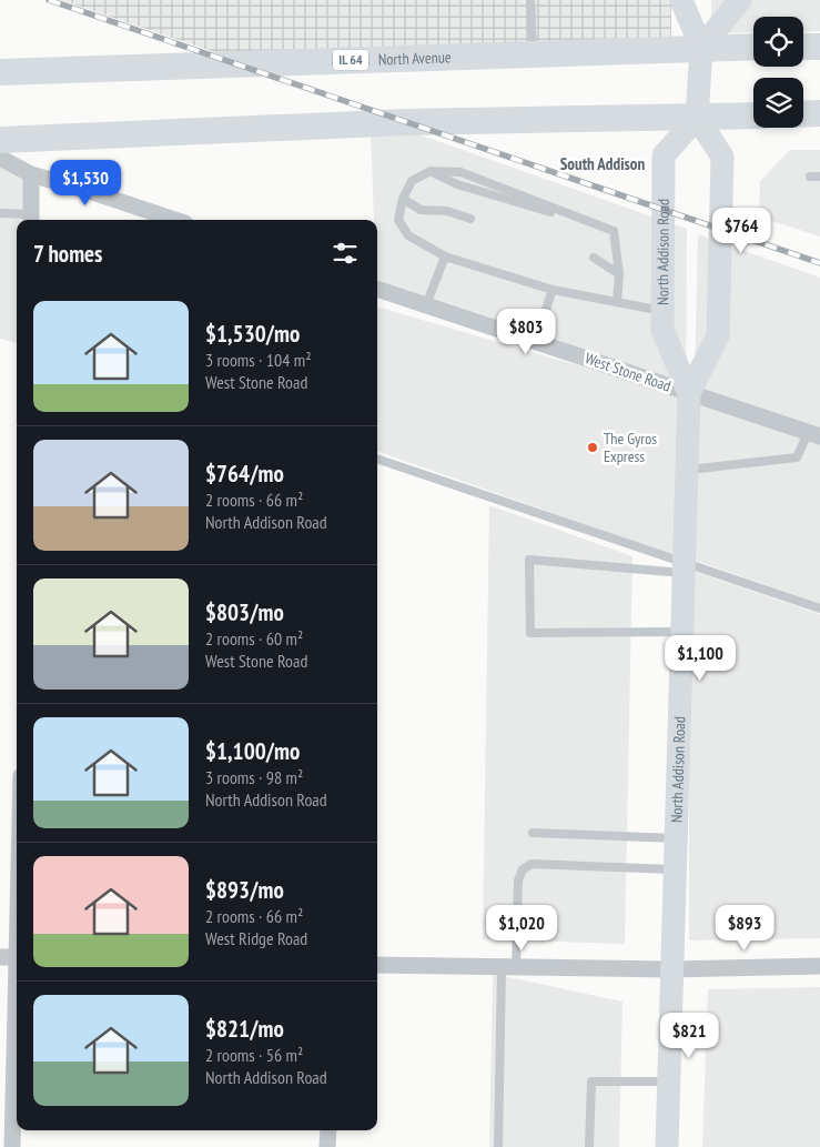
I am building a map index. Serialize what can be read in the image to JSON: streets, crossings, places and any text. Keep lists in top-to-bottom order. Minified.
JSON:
{"streets":{"main road":["North Avenue","IL 64"],"street":["North Addison Road","West Stone Road"]},"crossings":[["North Addison Road","West Stone Road"]],"districts":["South Addison"],"places":["The Gyros Express"],"page":{"price":["$1,530","$764","$803","$1,100","$1,020","$893","$821"],"heading":"7 homes","list":[{"name":"$1,530/mo","note":"3 rooms · 104 m² · West Stone Road"},{"name":"$764/mo","note":"2 rooms · 66 m² · North Addison Road"},{"name":"$803/mo","note":"2 rooms · 60 m² · West Stone Road"},{"name":"$1,100/mo","note":"3 rooms · 98 m² · North Addison Road"},{"name":"$893/mo","note":"2 rooms · 66 m² · West Ridge Road"},{"name":"$821/mo","note":"2 rooms · 56 m² · North Addison Road"}]}}
